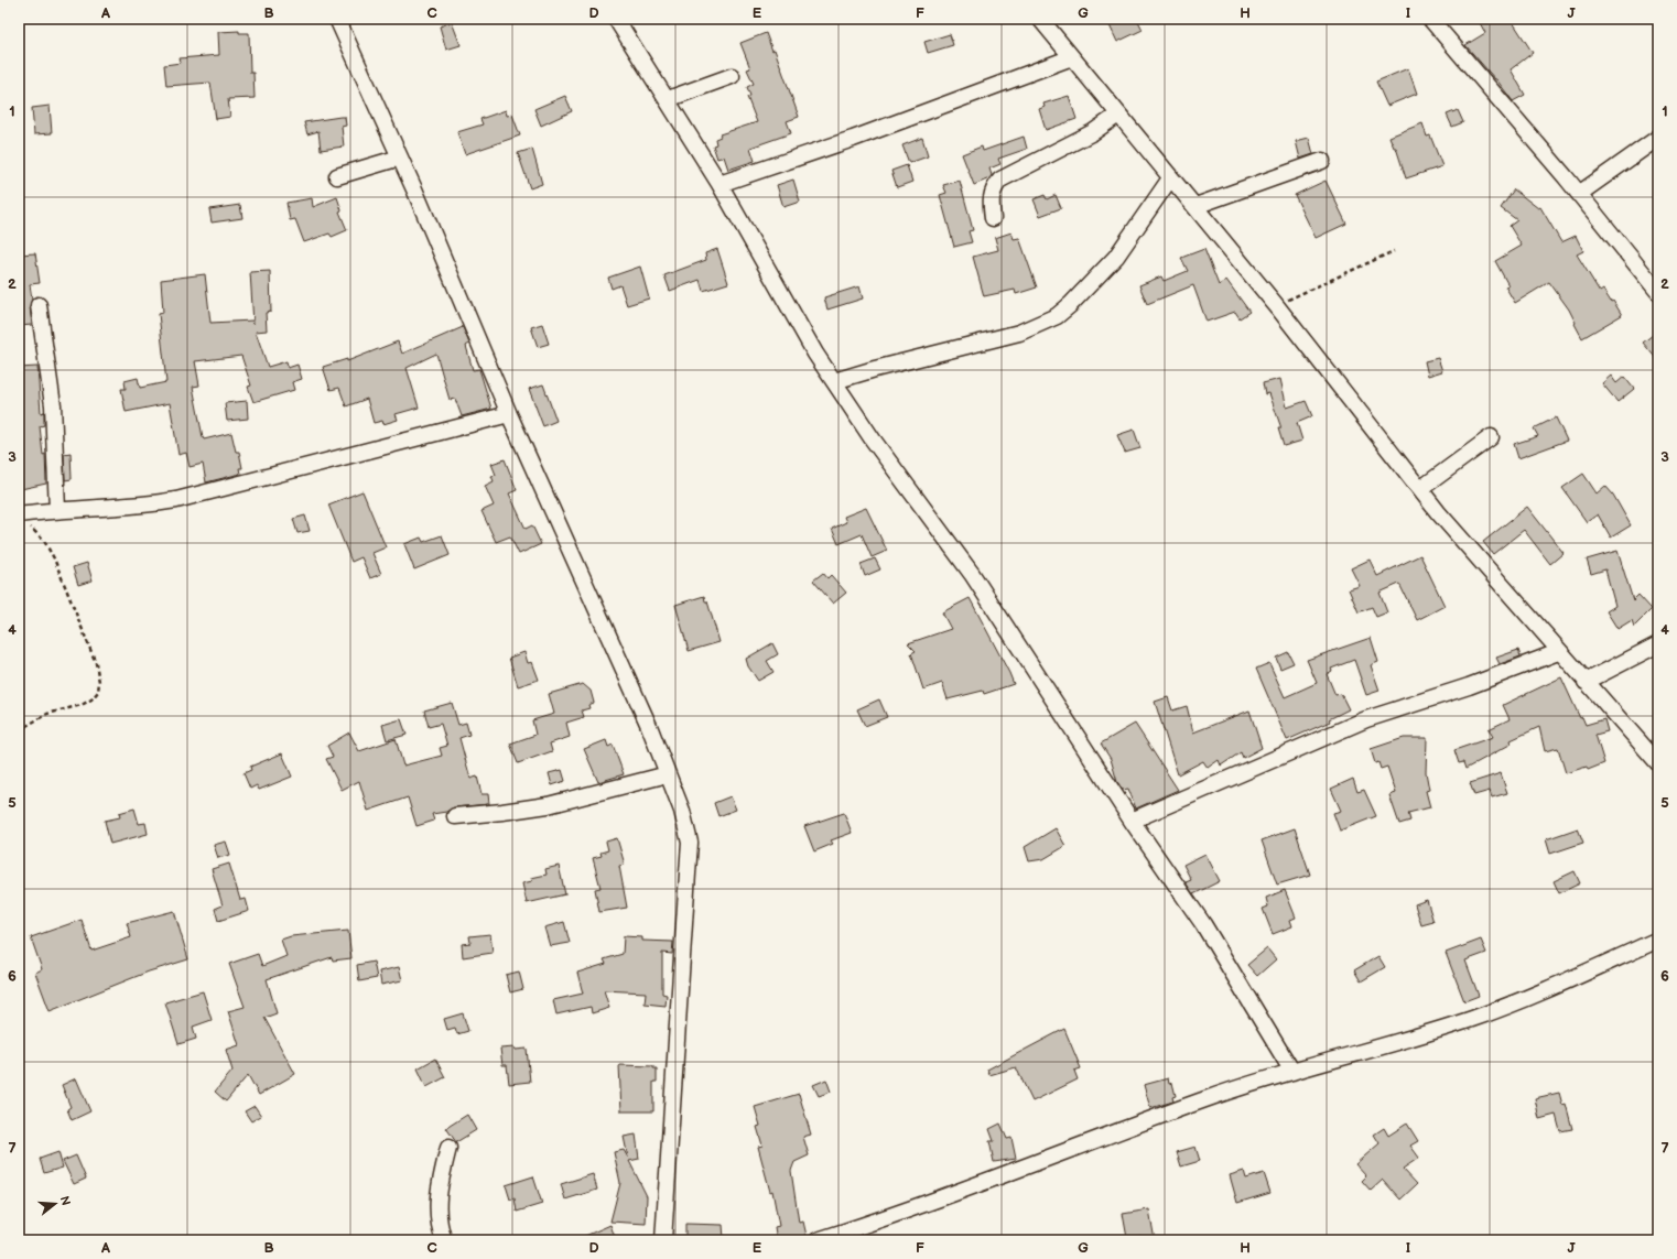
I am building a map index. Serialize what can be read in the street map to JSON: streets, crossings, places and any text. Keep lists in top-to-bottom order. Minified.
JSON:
{"north":"right","grid":{"columns":["A","B","C","D","E","F","G","H","I","J"],"rows":["1","2","3","4","5","6","7"]}}
